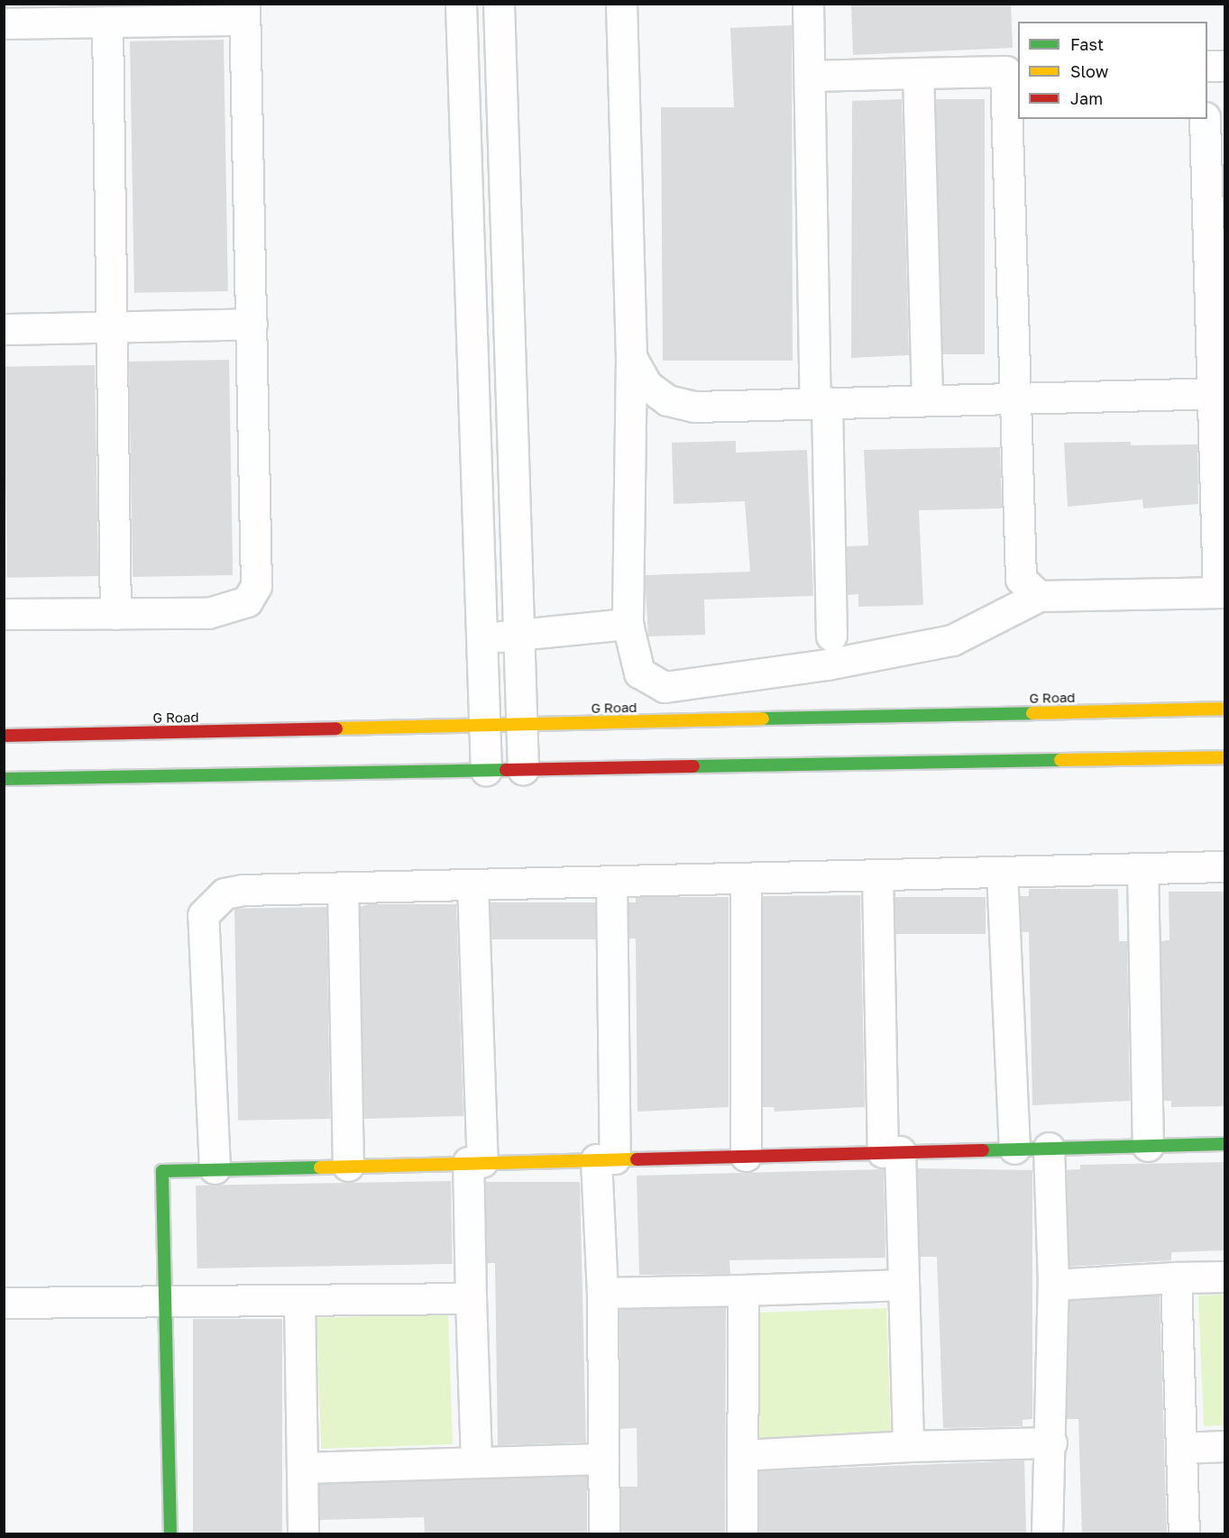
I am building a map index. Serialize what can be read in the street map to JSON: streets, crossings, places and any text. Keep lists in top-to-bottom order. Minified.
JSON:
{"streets":{"street":["G Road"]},"legend":["Fast","Slow","Jam"]}
